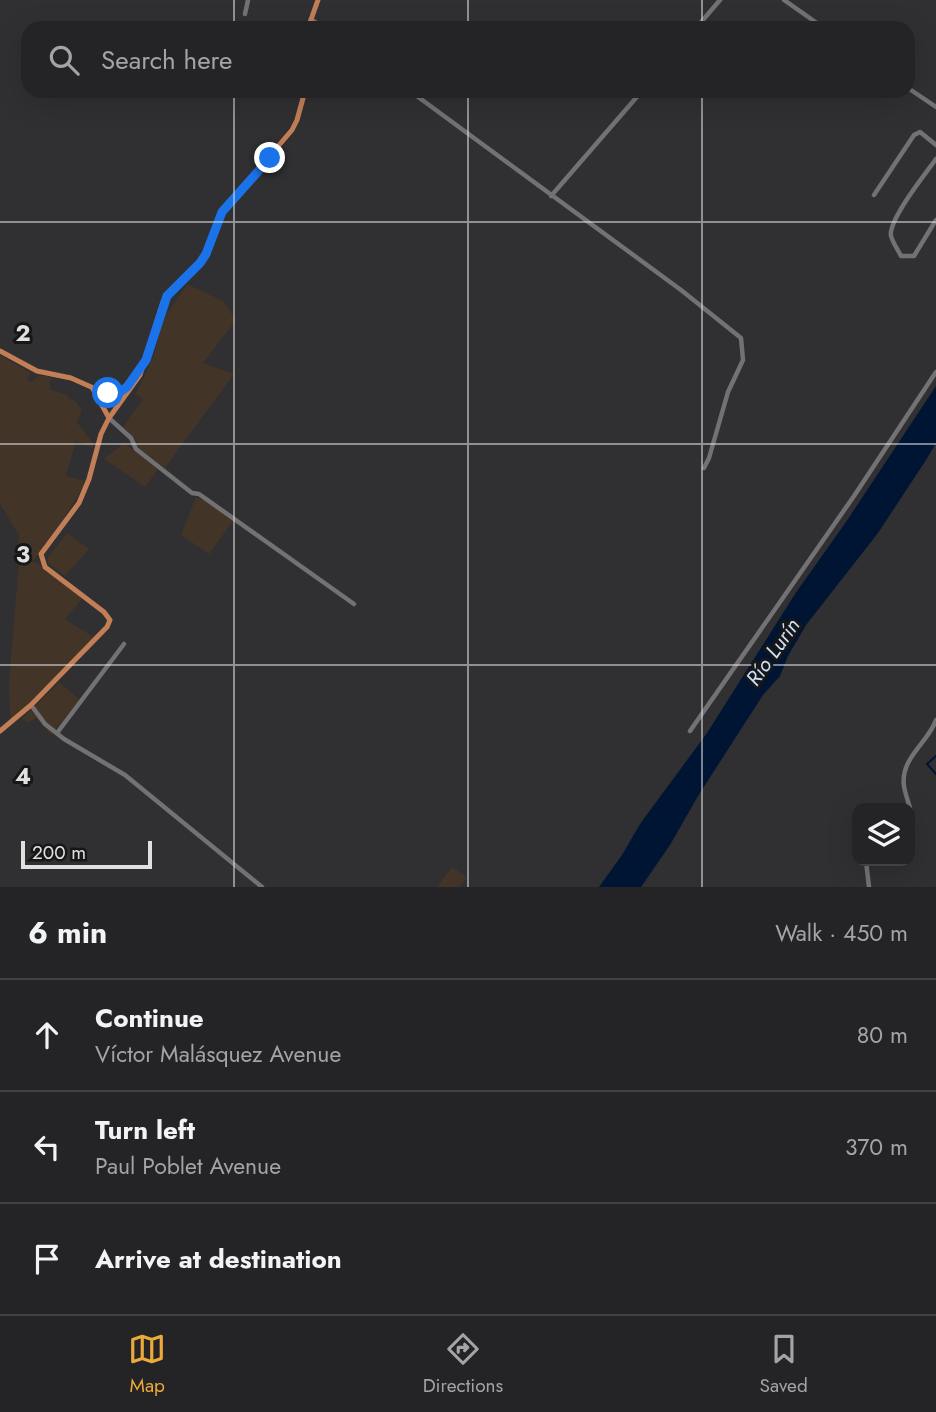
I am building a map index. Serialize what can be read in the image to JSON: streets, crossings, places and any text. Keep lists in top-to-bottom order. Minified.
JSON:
{"water":["Río Lurín"],"scale_bar":"200 m","page":{"search":"Search here","scale":"200 m","heading":["6 min","Walk · 450 m"],"list":[["Continue","Víctor Malásquez Avenue","80 m"],["Turn left","Paul Poblet Avenue","370 m"],"Arrive at destination"],"nav":["Map","Directions","Saved"]},"grid":{"rows":["2","3","4"]}}
